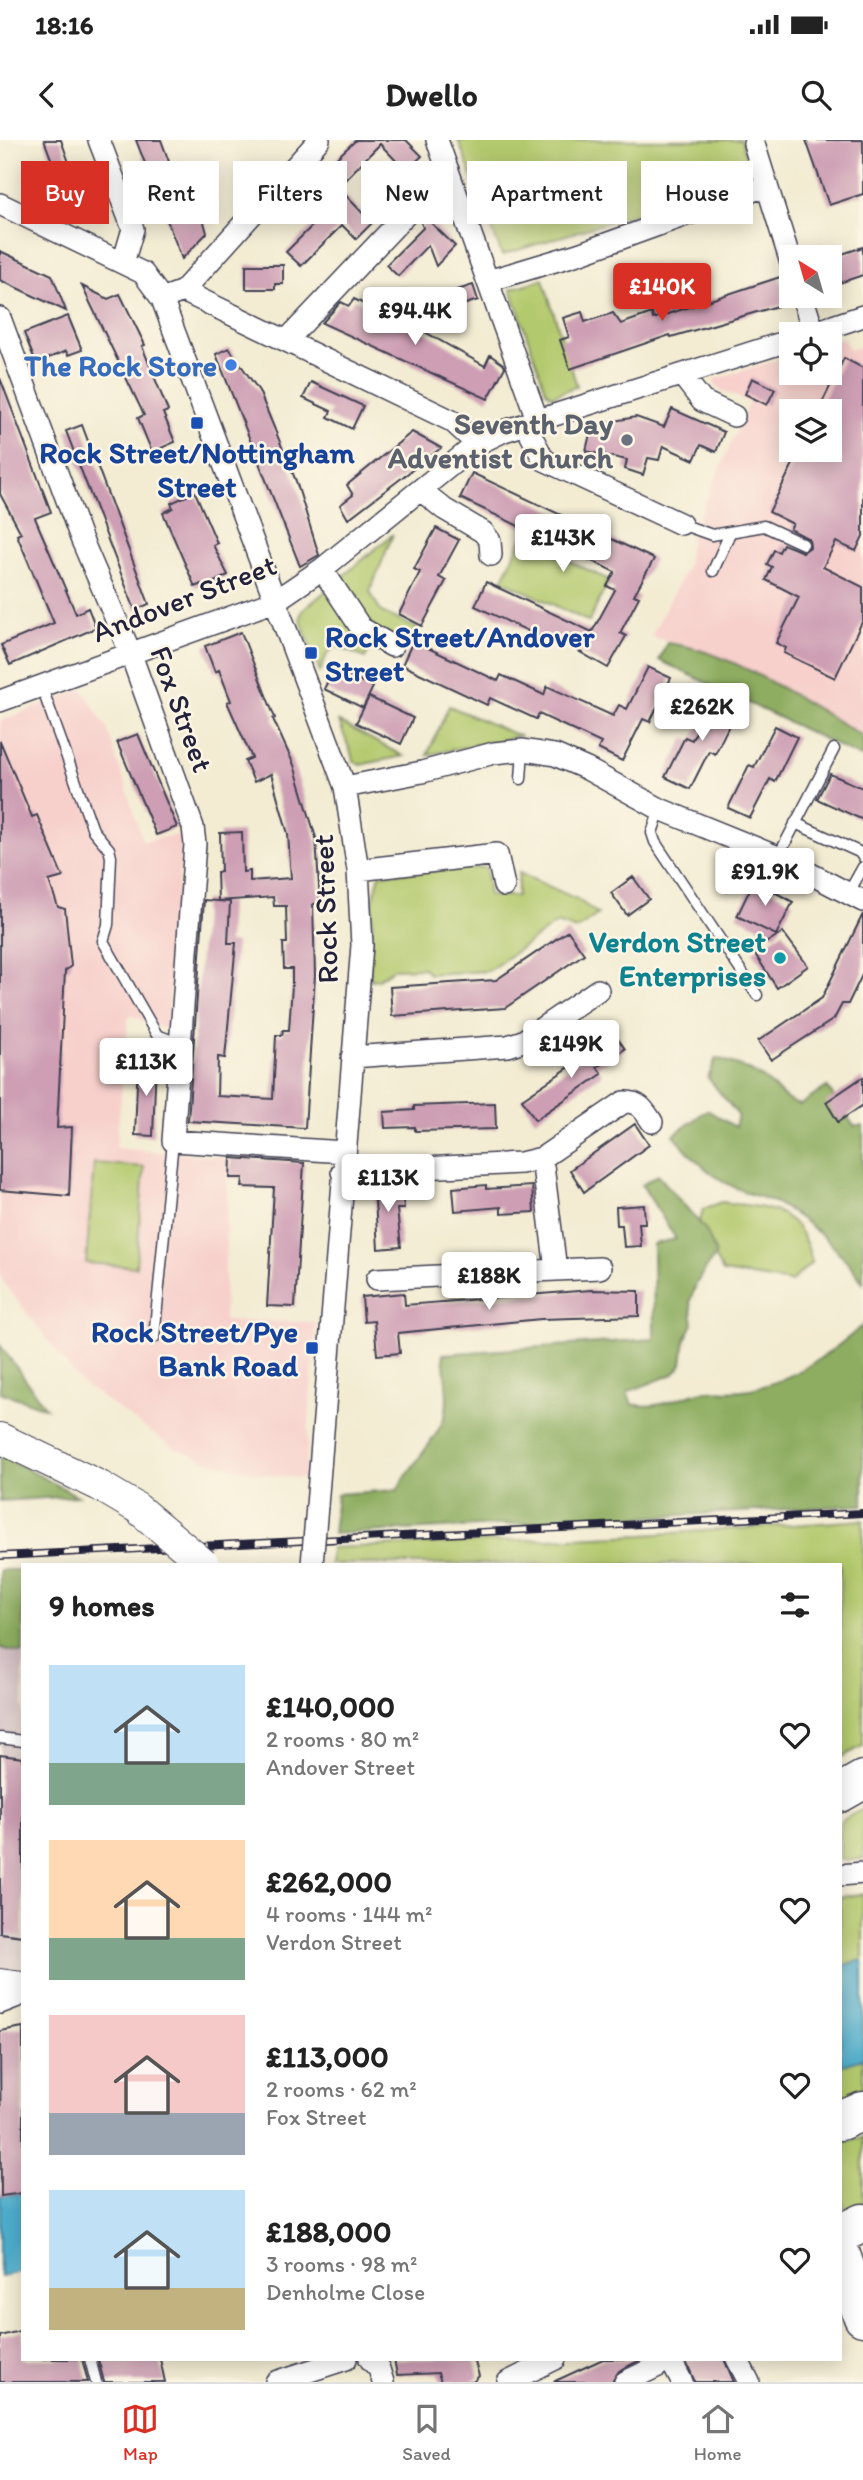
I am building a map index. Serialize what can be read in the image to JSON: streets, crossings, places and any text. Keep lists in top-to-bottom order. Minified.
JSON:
{"streets":{"street":["Andover Street","Fox Street","Rock Street"]},"crossings":[["Andover Street","Fox Street"],["Andover Street","Rock Street"]],"places":{"other":["The Rock Store","Seventh Day Adventist Church","Verdon Street Enterprises"],"transit":["Rock Street/Nottingham Street","Rock Street/Andover Street","Rock Street/Pye Bank Road"]},"north":"top left","page":{"status":"18:16","header":"Dwello","chip":["Buy","Rent","Filters","New","Apartment","House"],"price":["£140K","£94.4K","£143K","£262K","£91.9K","£149K","£113K","£113K","£188K"],"heading":"9 homes","list":[{"name":"£140,000","note":"2 rooms · 80 m² · Andover Street"},{"name":"£262,000","note":"4 rooms · 144 m² · Verdon Street"},{"name":"£113,000","note":"2 rooms · 62 m² · Fox Street"},{"name":"£188,000","note":"3 rooms · 98 m² · Denholme Close"}],"tabs":["Map","Saved","Home"]}}
